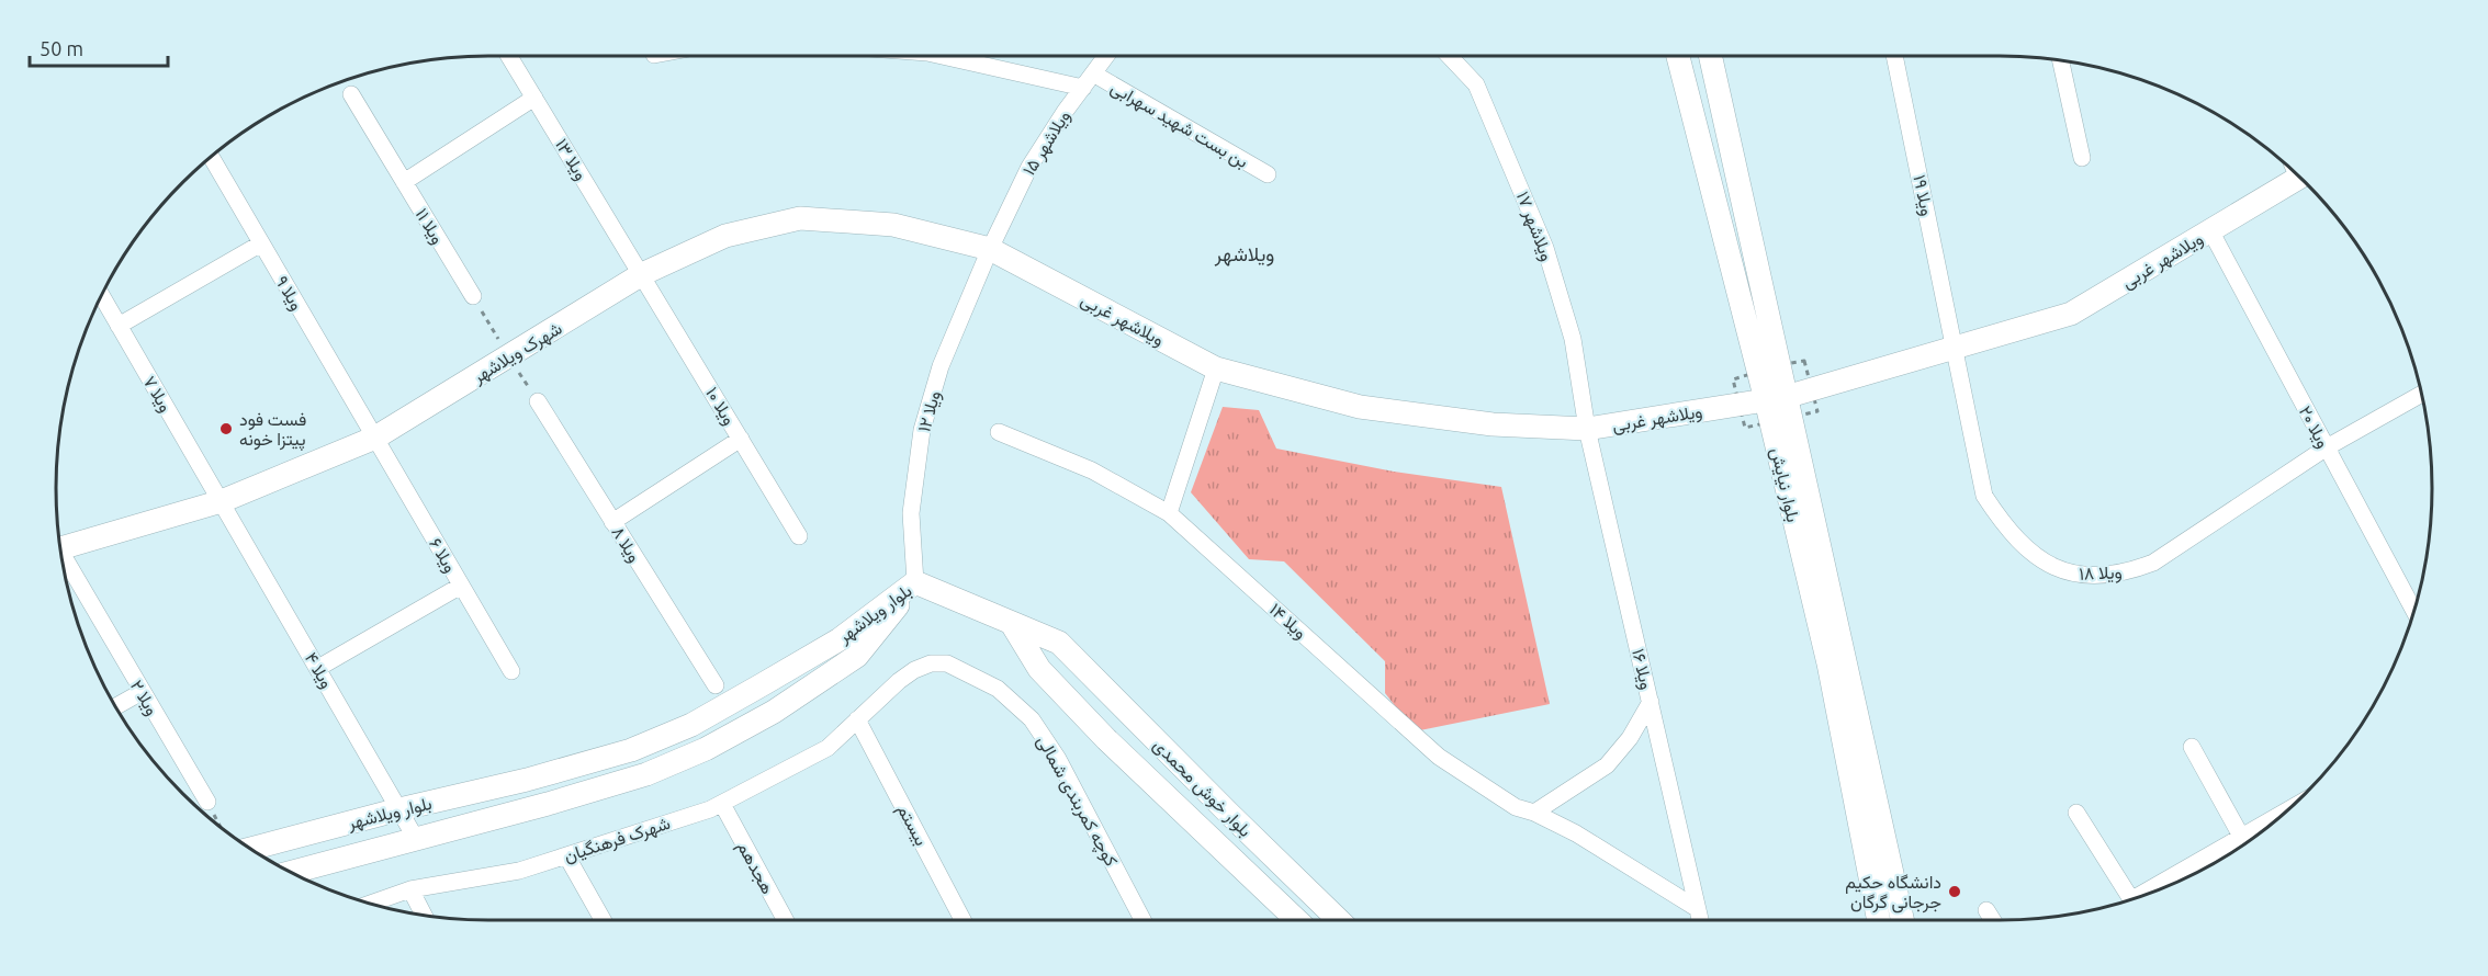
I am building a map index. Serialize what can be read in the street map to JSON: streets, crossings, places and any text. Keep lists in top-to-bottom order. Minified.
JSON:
{"streets":{"street":["بن بست شهید سهرابی","ویلاشهر ۱۵","۱۳ ویلا","۱۹ ویلا","۱۱ ویلا","ویلاشهر ۱۷","ویلاشهر غربی","۹ ویلا","شهرک ویلاشهر","۷ ویلا","۱۰ ویلا","ویلا ۱۲","ویلا ۲۰","بلوار نیایش","ویلا ۸","۶ ویلا","ویلا ۱۸","بلوار ویلاشهر","۱۴ ویلا","۱۶ ویلا","۴ ویلا","۲ ویلا","بلوار خوش محمدی","کوچه کمربندی شمالی","بیستم","شهرک فرهنگیان","هجدهم"]},"crossings":[["بن بست شهید سهرابی","ویلاشهر ۱۵"],["ویلاشهر ۱۵","ویلاشهر غربی"],["ویلاشهر ۱۵","شهرک ویلاشهر"],["ویلاشهر ۱۵","ویلا ۱۲"],["۱۳ ویلا","شهرک ویلاشهر"],["۱۳ ویلا","۱۰ ویلا"],["۱۹ ویلا","ویلاشهر غربی"],["۱۹ ویلا","ویلا ۱۸"],["ویلاشهر ۱۷","ویلاشهر غربی"],["ویلاشهر ۱۷","۱۶ ویلا"],["ویلاشهر غربی","شهرک ویلاشهر"],["ویلاشهر غربی","ویلا ۱۲"],["ویلاشهر غربی","ویلا ۲۰"],["ویلاشهر غربی","بلوار نیایش"],["ویلاشهر غربی","ویلا ۱۸"],["ویلاشهر غربی","۱۶ ویلا"],["۹ ویلا","شهرک ویلاشهر"],["۹ ویلا","۶ ویلا"],["شهرک ویلاشهر","۷ ویلا"],["شهرک ویلاشهر","۱۰ ویلا"],["شهرک ویلاشهر","ویلا ۱۲"],["شهرک ویلاشهر","۶ ویلا"],["شهرک ویلاشهر","۴ ویلا"],["۷ ویلا","۴ ویلا"],["ویلا ۱۲","بلوار ویلاشهر"],["ویلا ۲۰","ویلا ۱۸"],["بلوار ویلاشهر","۴ ویلا"],["۱۴ ویلا","۱۶ ویلا"],["کوچه کمربندی شمالی","بیستم"],["کوچه کمربندی شمالی","شهرک فرهنگیان"],["بیستم","شهرک فرهنگیان"],["شهرک فرهنگیان","هجدهم"]],"districts":["ویلاشهر"],"places":["فست فود پیتزا خونه","دانشگاه حکیم جرجانی گرگان"],"scale_bar":"50 m"}
